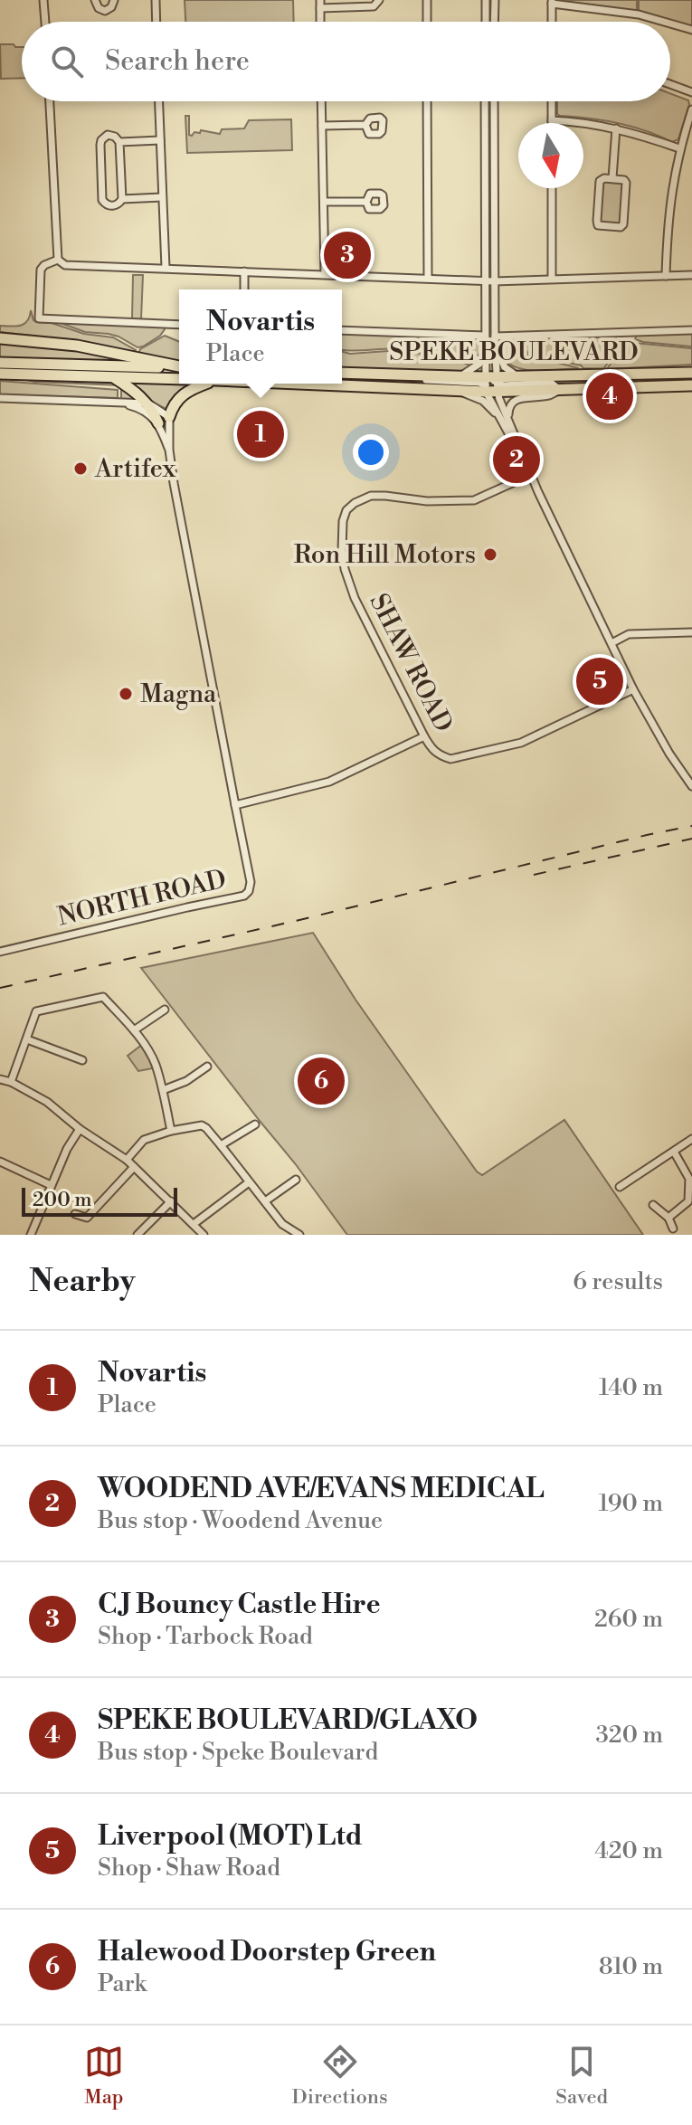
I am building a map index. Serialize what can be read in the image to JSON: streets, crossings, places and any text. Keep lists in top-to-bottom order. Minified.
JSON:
{"streets":{"highway":["SPEKE BOULEVARD"],"street":["SHAW ROAD","NORTH ROAD"]},"places":["Artifex","Ron Hill Motors","Magna"],"scale_bar":"200 m","north":"bottom","page":{"search":"Search here","pins":["3","4","1","2","5","6"],"popup":["Novartis","Place"],"scale":"200 m","heading":["Nearby","6 results"],"list":[{"mark":"1","name":"Novartis","note":"Place","value":"140 m"},{"mark":"2","name":"WOODEND AVE/EVANS MEDICAL","note":"Bus stop · Woodend Avenue","value":"190 m"},{"mark":"3","name":"CJ Bouncy Castle Hire","note":"Shop · Tarbock Road","value":"260 m"},{"mark":"4","name":"SPEKE BOULEVARD/GLAXO","note":"Bus stop · Speke Boulevard","value":"320 m"},{"mark":"5","name":"Liverpool (MOT) Ltd","note":"Shop · Shaw Road","value":"420 m"},{"mark":"6","name":"Halewood Doorstep Green","note":"Park","value":"810 m"}],"nav":["Map","Directions","Saved"]}}
